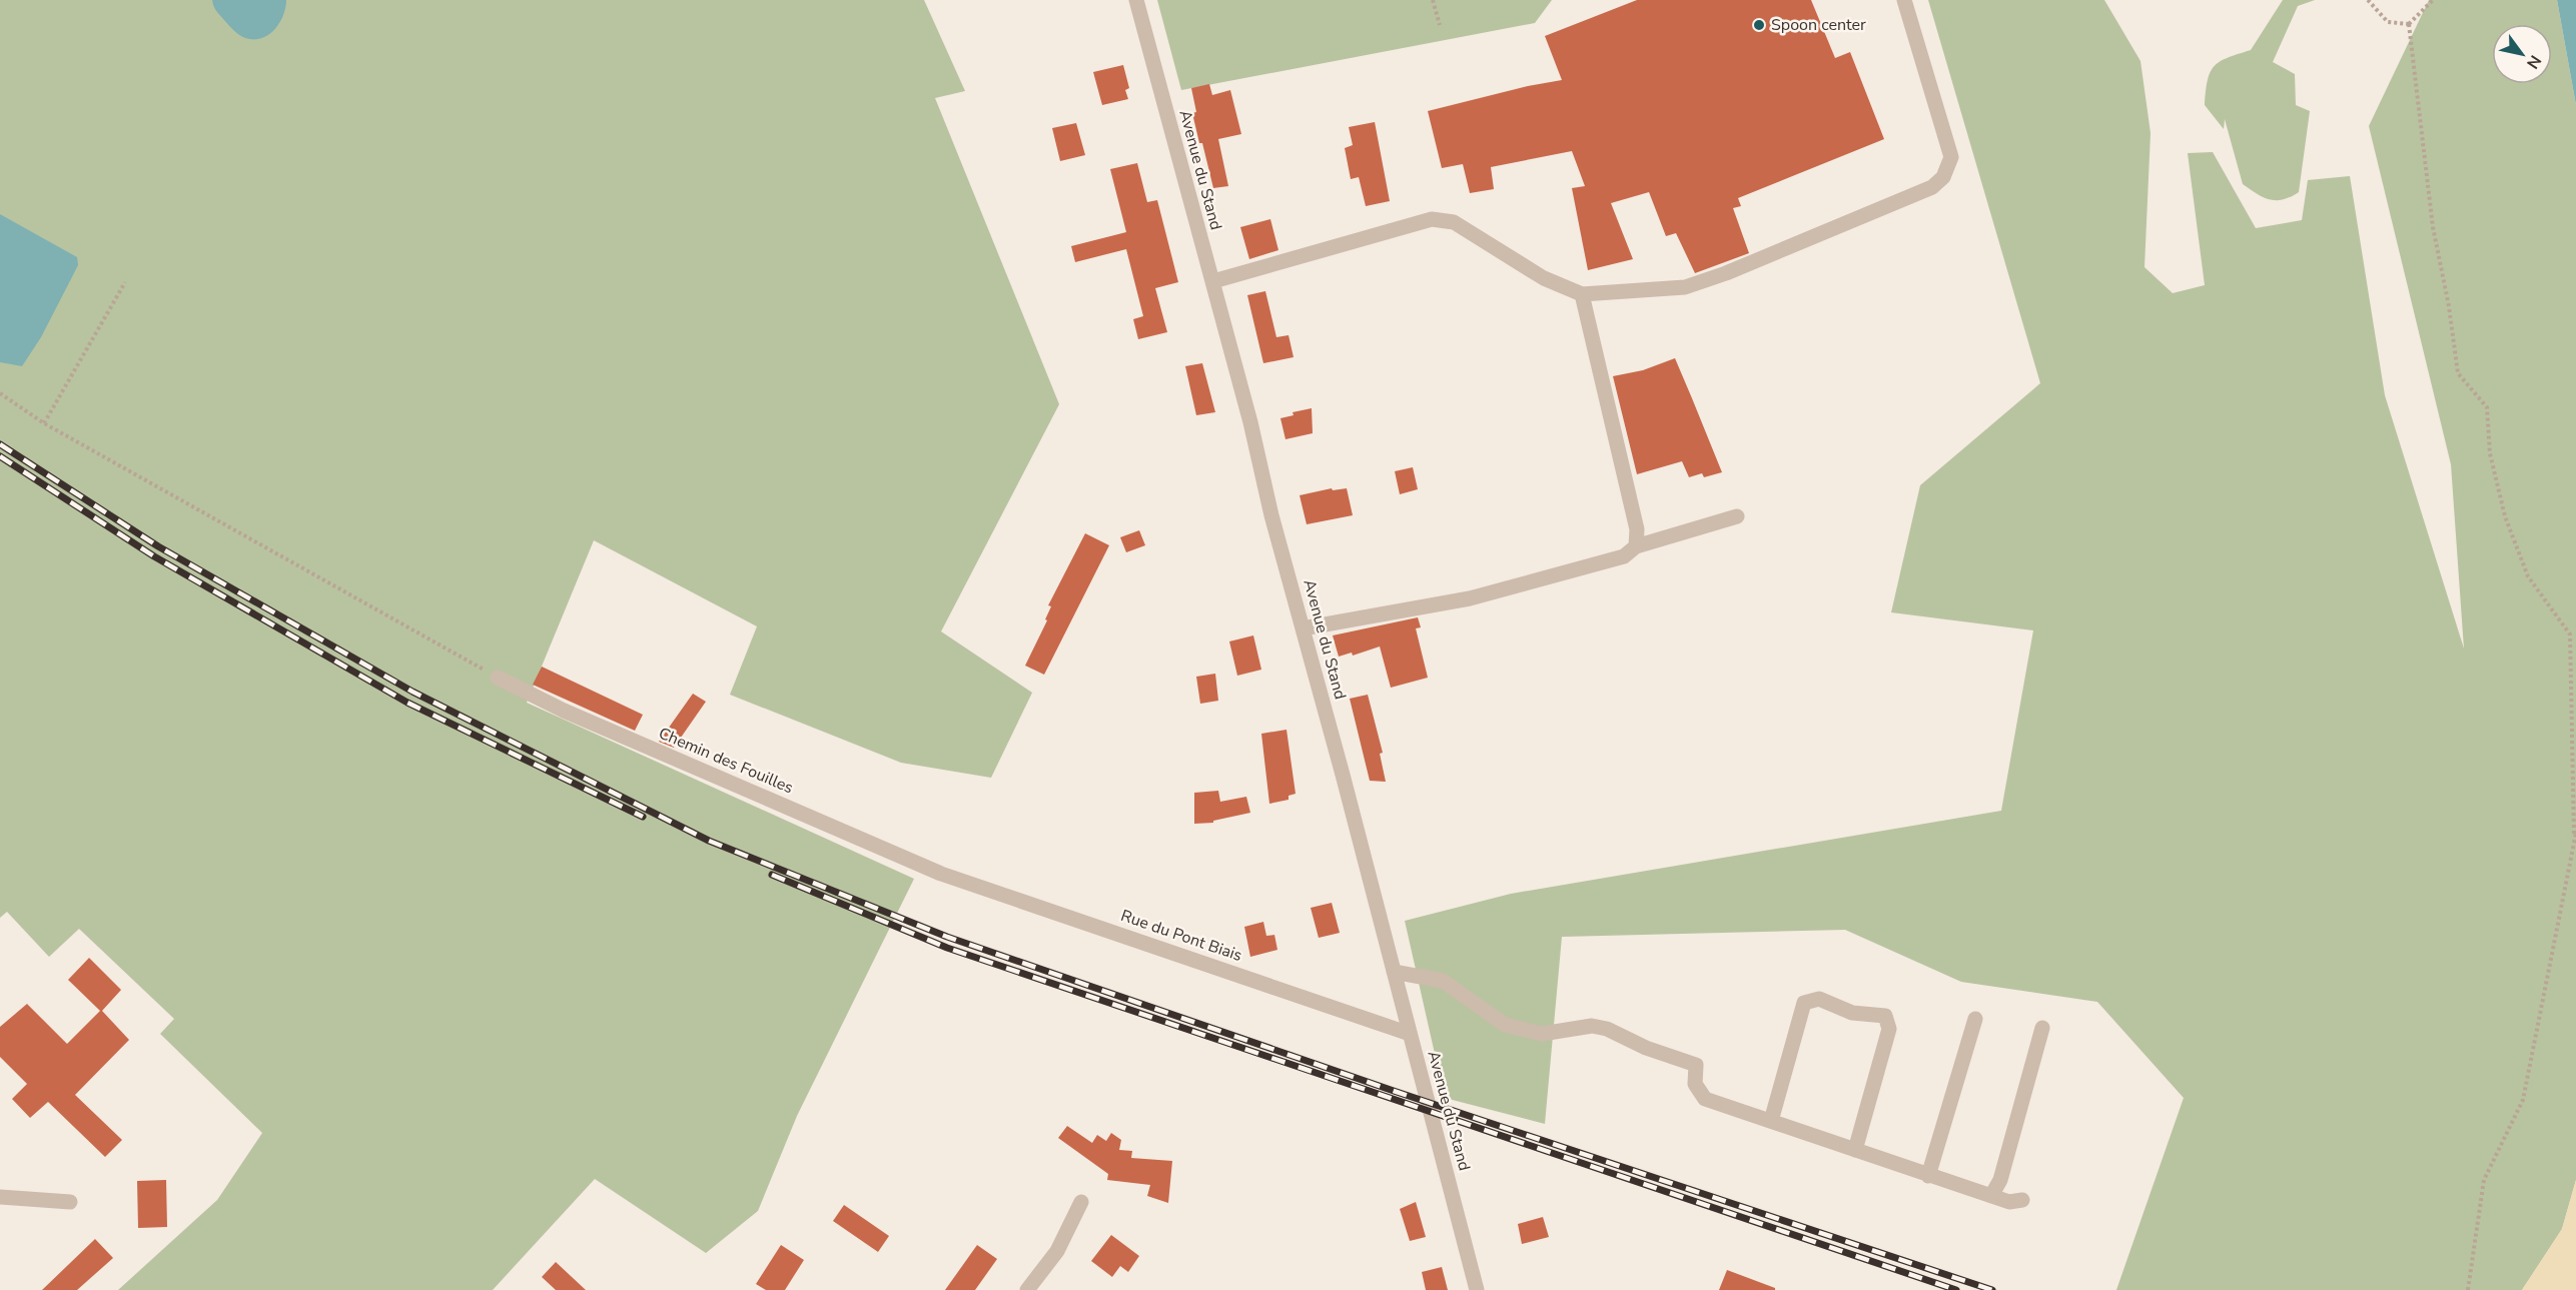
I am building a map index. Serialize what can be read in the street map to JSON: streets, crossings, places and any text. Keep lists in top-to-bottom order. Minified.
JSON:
{"streets":{"street":["Avenue du Stand","Chemin des Fouilles","Rue du Pont Biais"]},"crossings":[["Avenue du Stand","Rue du Pont Biais"],["Chemin des Fouilles","Rue du Pont Biais"]],"places":["Spoon center"],"north":"bottom right"}
